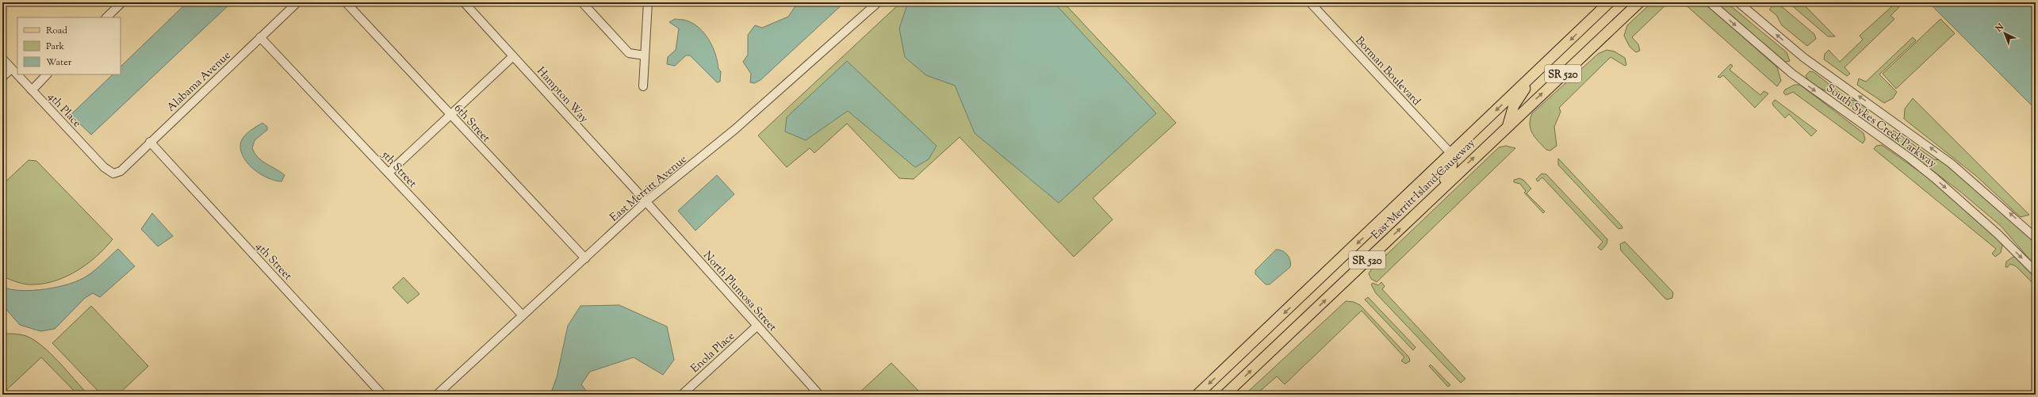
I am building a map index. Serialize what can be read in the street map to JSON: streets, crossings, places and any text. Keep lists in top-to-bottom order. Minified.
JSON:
{"streets":{"main road":["SR 520","East Merritt Island Causeway"],"street":["Borman Boulevard","Alabama Avenue","Hampton Way","4th Place","6th Street","South Sykes Creek Parkway","5th Street","East Merritt Avenue","4th Street","North Plumosa Street","Enola Place"]},"crossings":[["Borman Boulevard","East Merritt Island Causeway"],["Alabama Avenue","4th Place"],["Alabama Avenue","5th Street"],["Alabama Avenue","4th Street"],["Hampton Way","East Merritt Avenue"],["Hampton Way","North Plumosa Street"],["6th Street","East Merritt Avenue"],["5th Street","East Merritt Avenue"],["East Merritt Avenue","North Plumosa Street"],["North Plumosa Street","Enola Place"]],"legend":["Road","Park","Water"],"north":"top left"}
